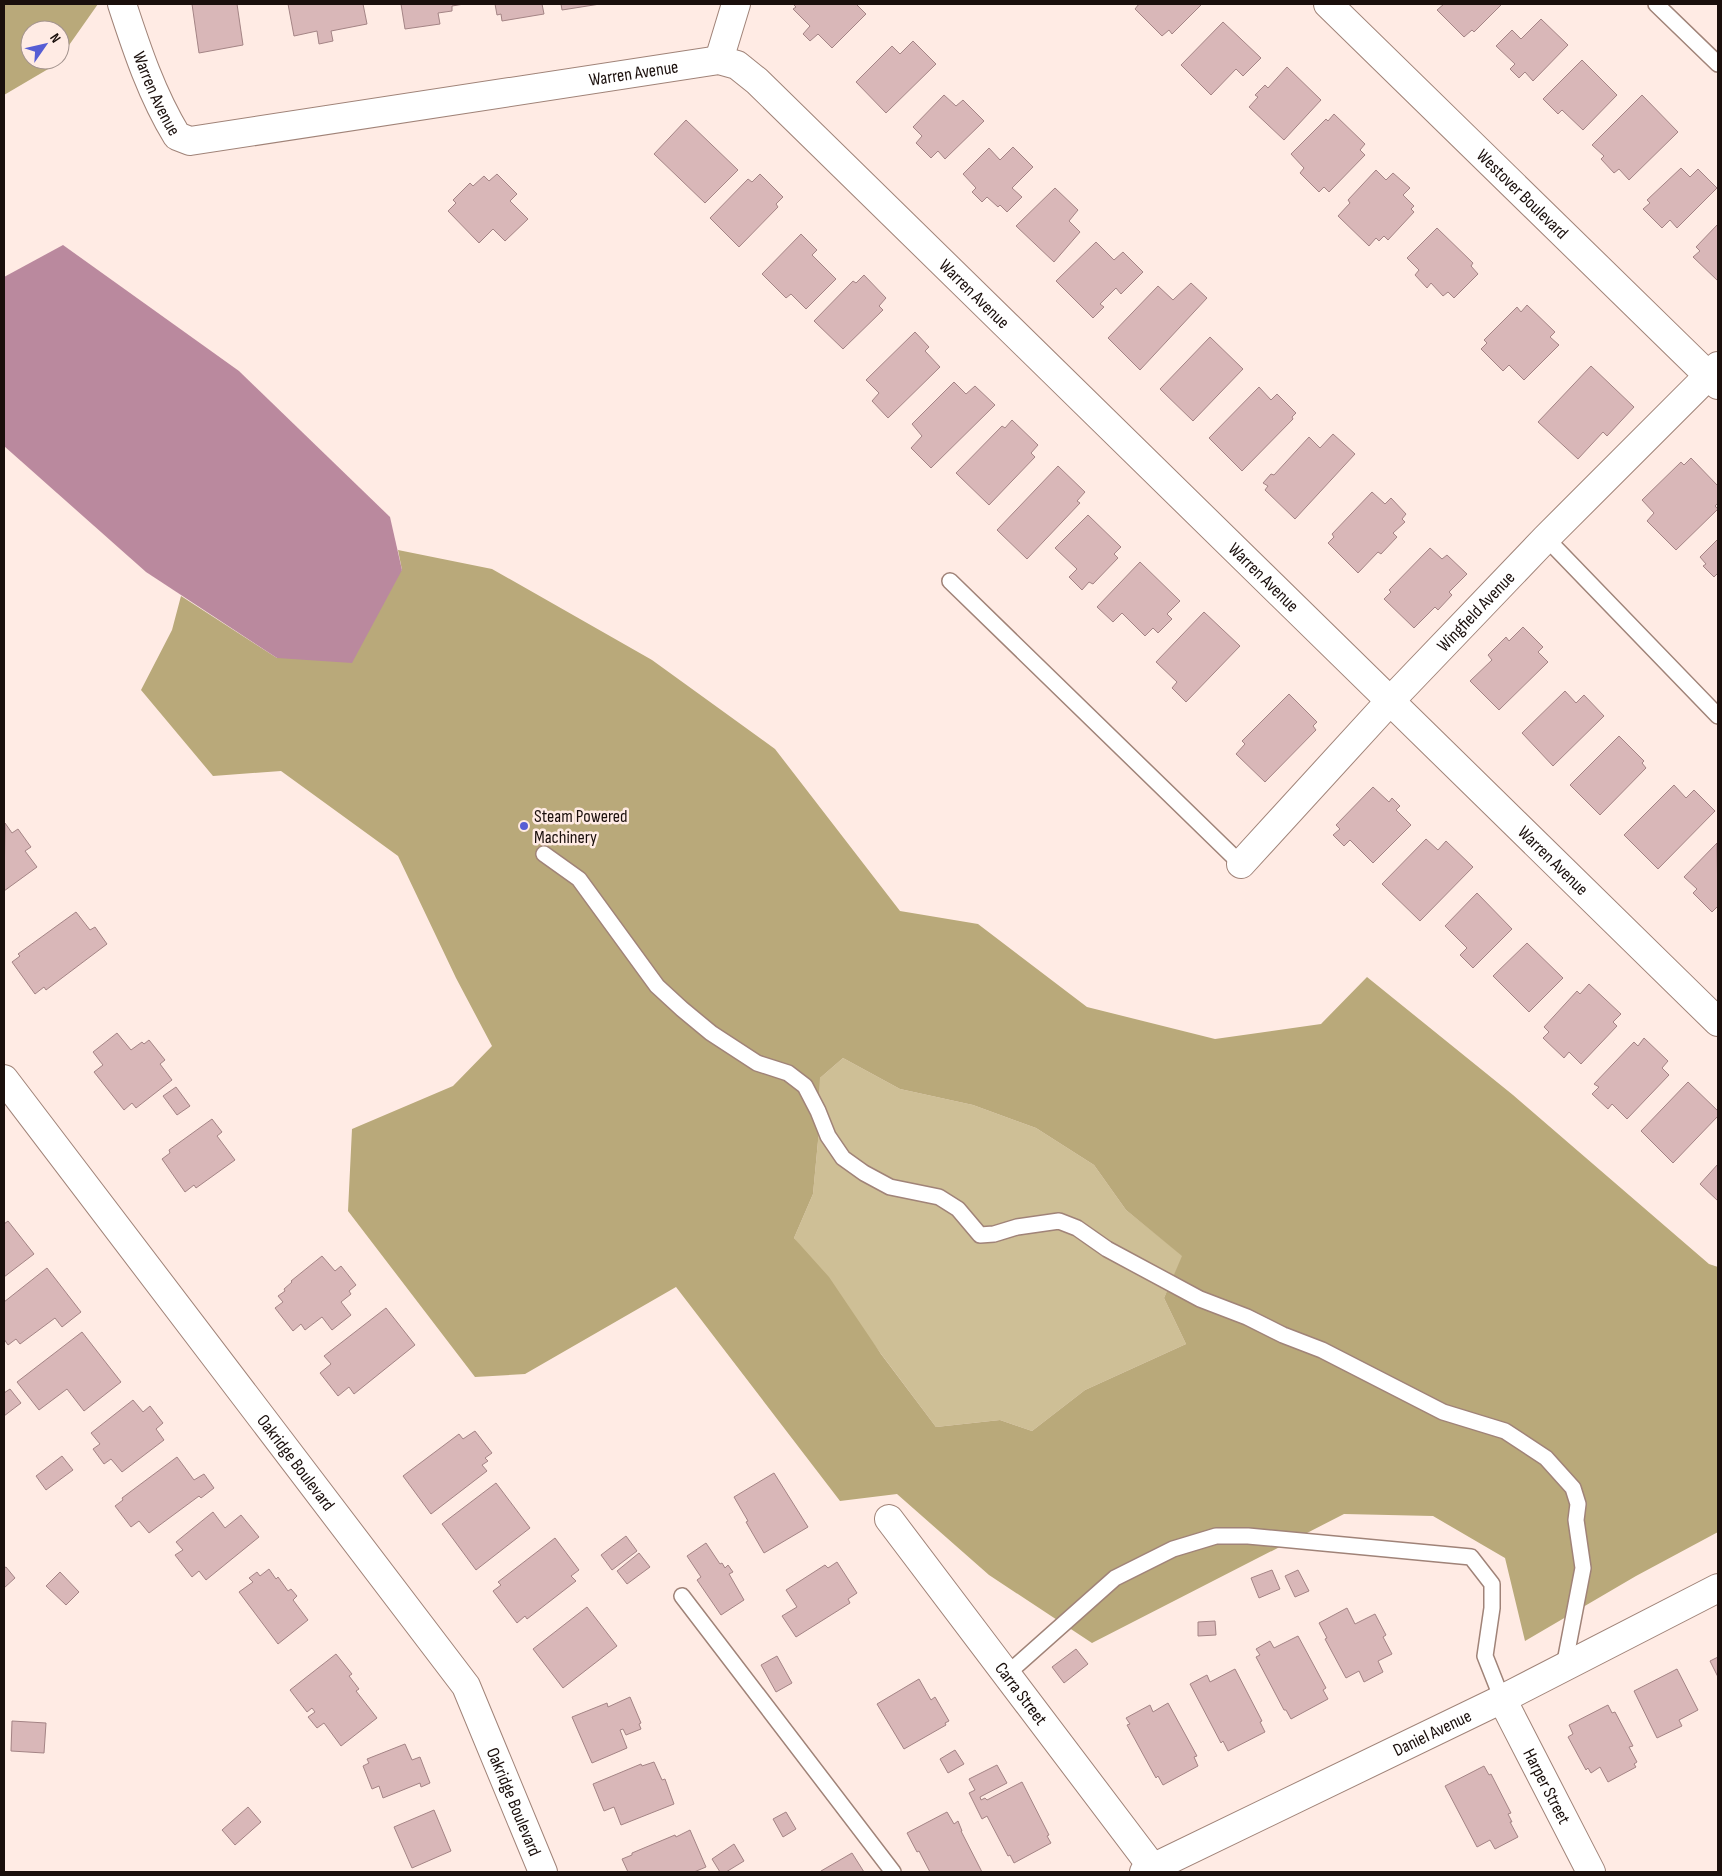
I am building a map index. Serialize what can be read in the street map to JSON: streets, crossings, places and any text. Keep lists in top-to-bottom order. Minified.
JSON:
{"streets":{"street":["Warren Avenue","Westover Boulevard","Wingfield Avenue","Oakridge Boulevard","Carra Street","Daniel Avenue","Harper Street"]},"crossings":[["Warren Avenue","Wingfield Avenue"],["Westover Boulevard","Wingfield Avenue"],["Carra Street","Daniel Avenue"],["Daniel Avenue","Harper Street"]],"places":["Steam Powered Machinery"],"north":"top right"}
